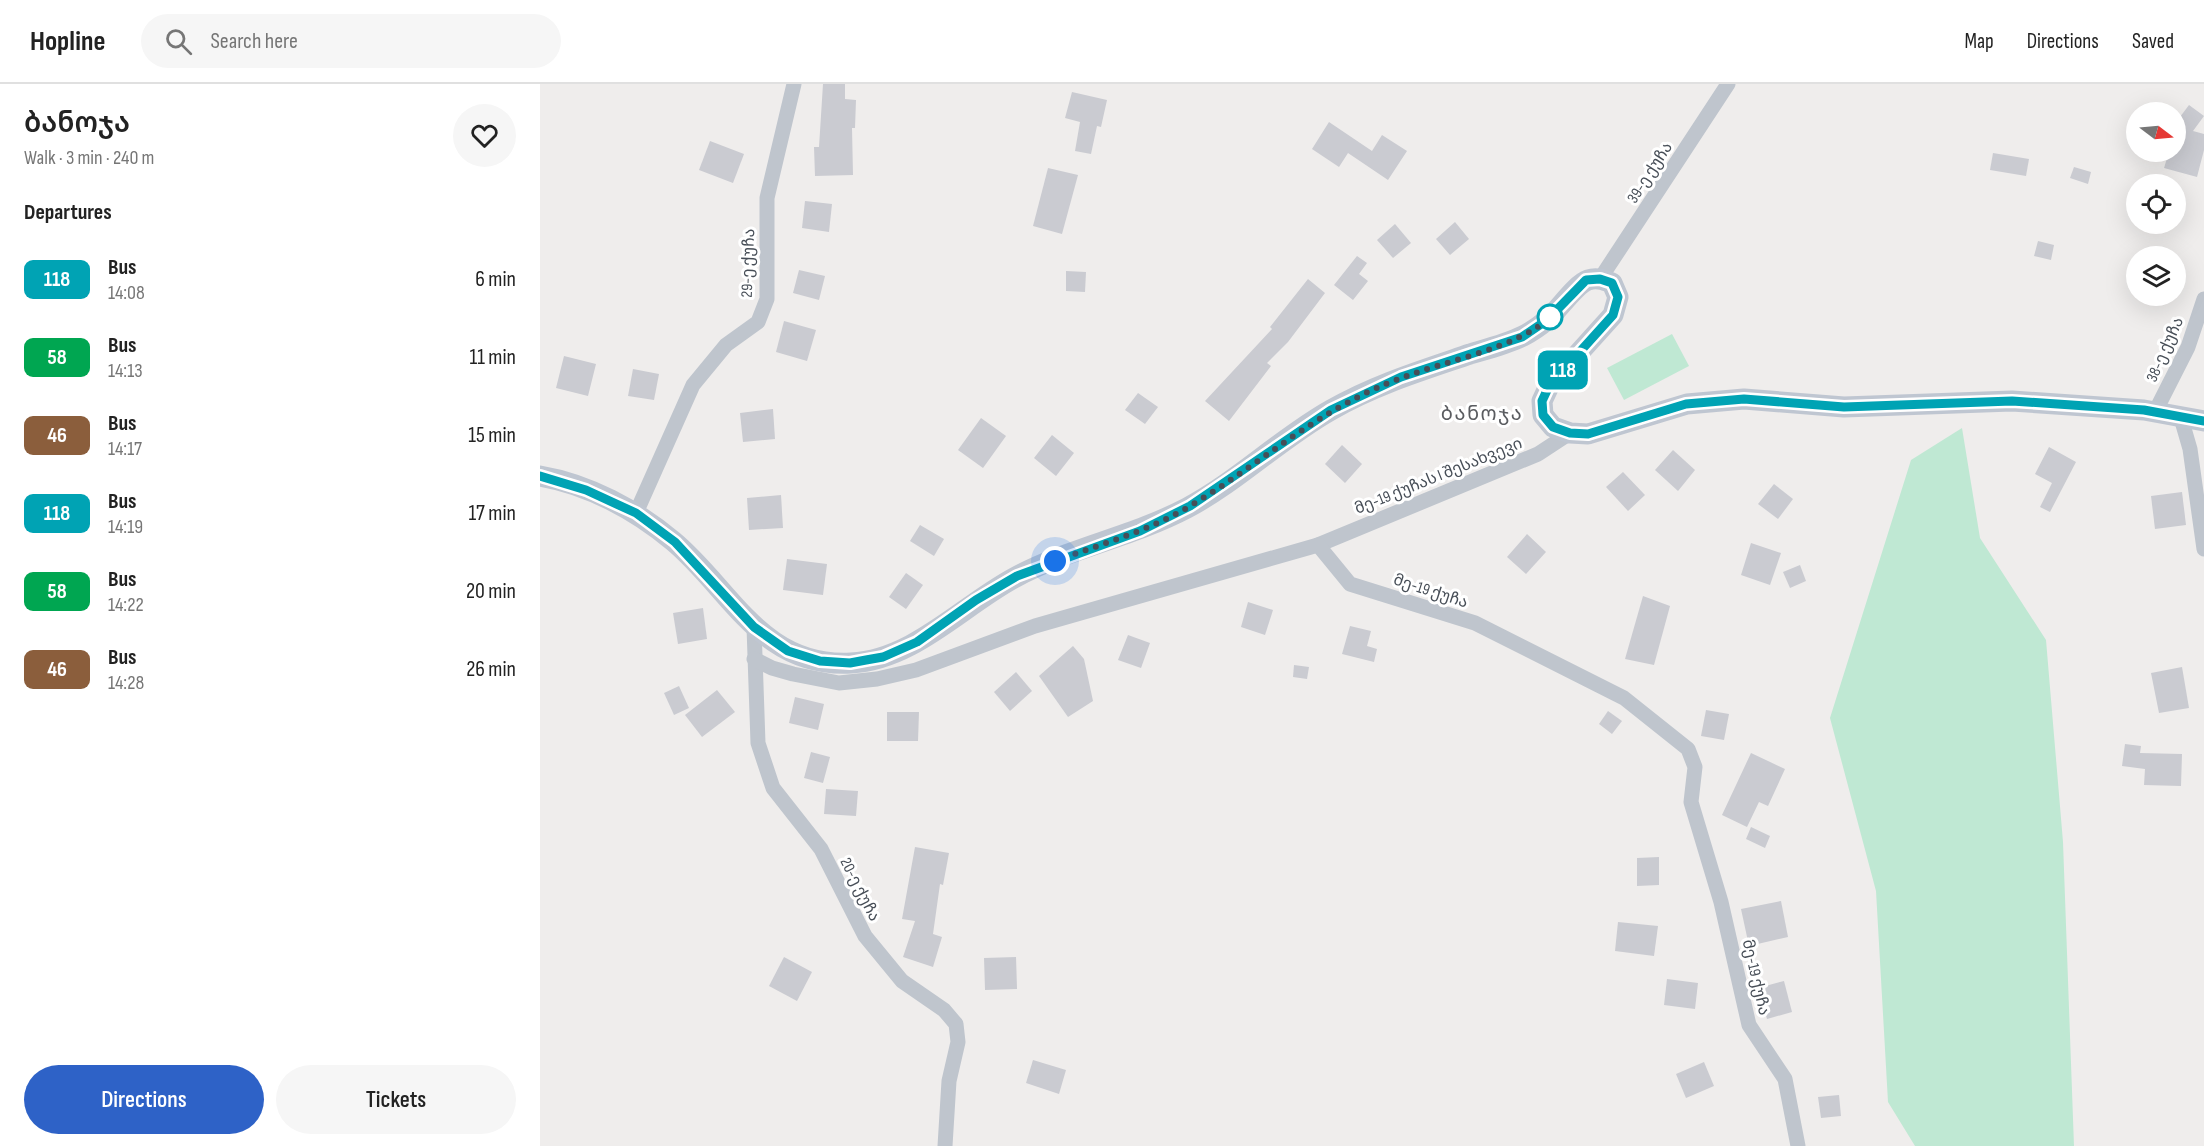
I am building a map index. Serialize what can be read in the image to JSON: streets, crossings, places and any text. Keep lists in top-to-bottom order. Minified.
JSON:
{"streets":{"street":["39-ე ქუჩა","29-ე ქუჩა","38-ე ქუჩა","მე-19 ქუჩას I შესახვევი","მე-19 ქუჩა","20-ე ქუჩა"]},"crossings":[["მე-19 ქუჩას I შესახვევი","მე-19 ქუჩა"]],"districts":["ბანოჯა"],"lines":["bus line 118"],"north":"right","page":{"header":"Hopline","search":"Search here","nav":["Map","Directions","Saved"],"heading":[["ბანოჯა","Walk · 3 min · 240 m"],"Departures"],"on_map":"118","list":[{"mark":"118","name":"Bus","note":"14:08","value":"6 min"},{"mark":"58","name":"Bus","note":"14:13","value":"11 min"},{"mark":"46","name":"Bus","note":"14:17","value":"15 min"},{"mark":"118","name":"Bus","note":"14:19","value":"17 min"},{"mark":"58","name":"Bus","note":"14:22","value":"20 min"},{"mark":"46","name":"Bus","note":"14:28","value":"26 min"}],"buttons":["Directions","Tickets"]}}
